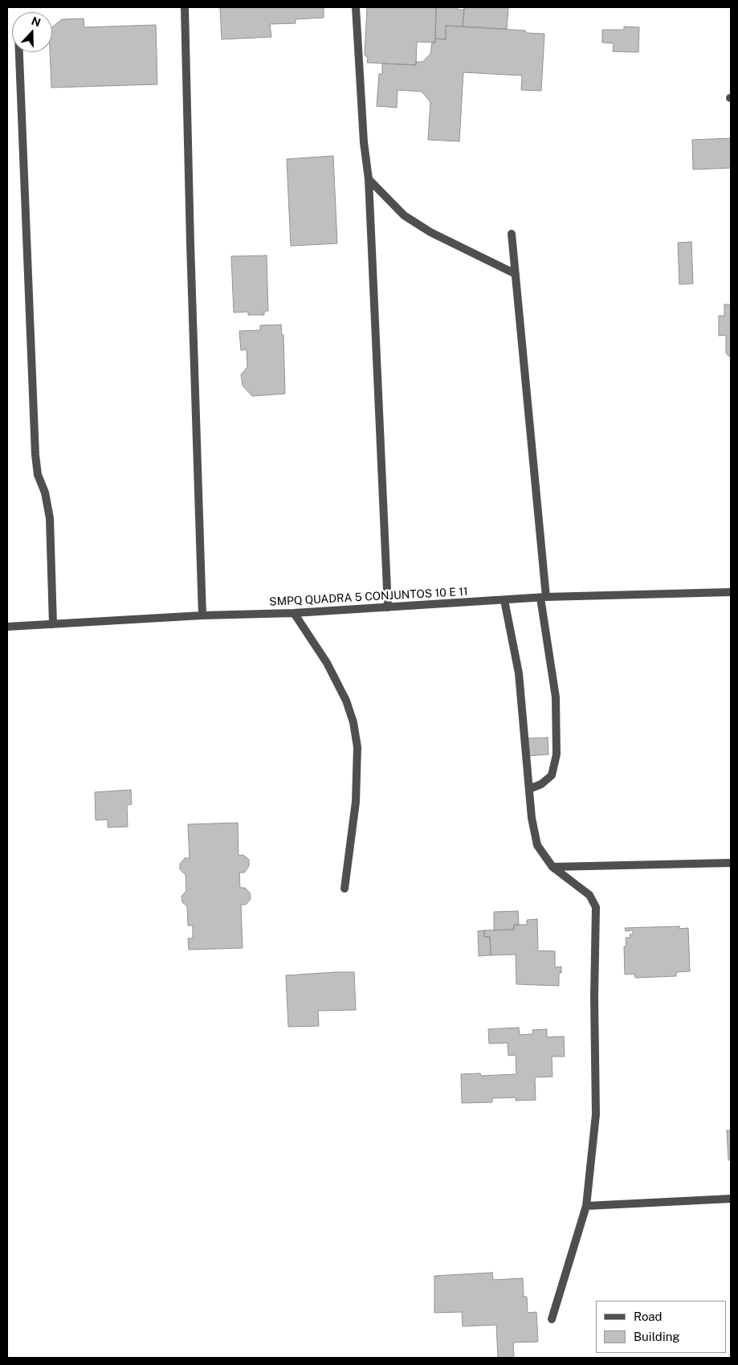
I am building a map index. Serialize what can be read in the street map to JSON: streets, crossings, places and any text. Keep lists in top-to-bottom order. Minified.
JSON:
{"streets":{"street":["SMPQ QUADRA 5 CONJUNTOS 10 E 11"]},"legend":["Road","Building"],"north":"top"}
